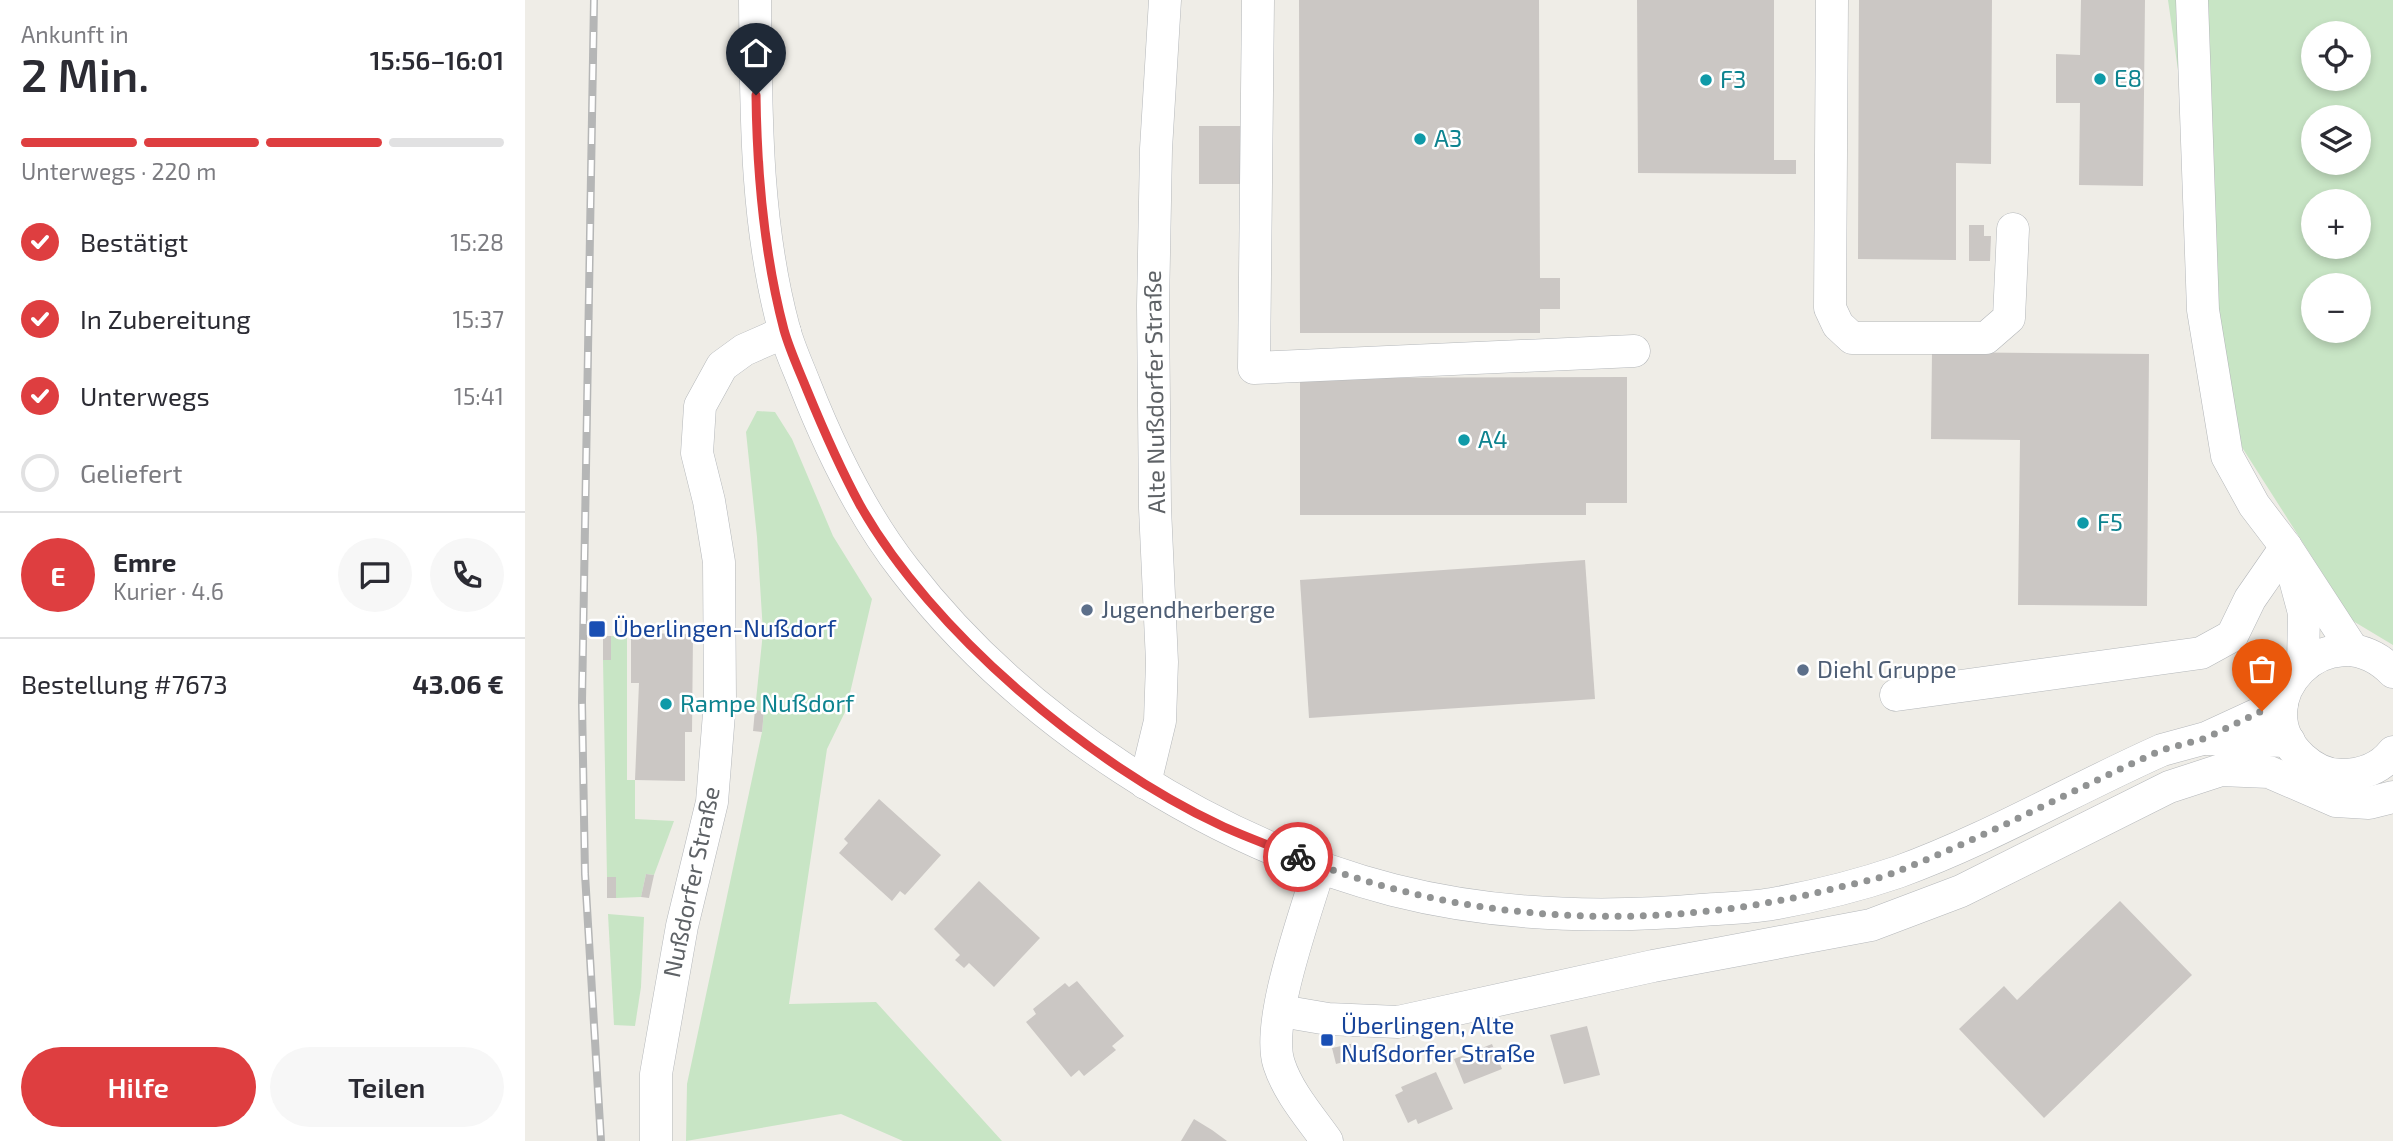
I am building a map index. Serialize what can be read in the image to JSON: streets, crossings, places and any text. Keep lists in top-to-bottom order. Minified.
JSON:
{"streets":{"street":["Alte Nußdorfer Straße","Nußdorfer Straße"]},"places":{"other":["E8","F3","A3","A4","F5","Jugendherberge","Diehl Gruppe","Rampe Nußdorf"],"transit":["Überlingen-Nußdorf","Überlingen, Alte Nußdorfer Straße"]},"page":{"heading":["2 Min.","Ankunft in","15:56–16:01"],"panel":["Emre","Kurier · 4.6","Bestellung #7673","43.06 €"],"map_buttons":["+","−"],"bar":"Unterwegs · 220 m","list":[["Bestätigt","15:28"],["In Zubereitung","15:37"],["Unterwegs","15:41"],"Geliefert"],"round":"E","buttons":["Hilfe","Teilen"]}}
